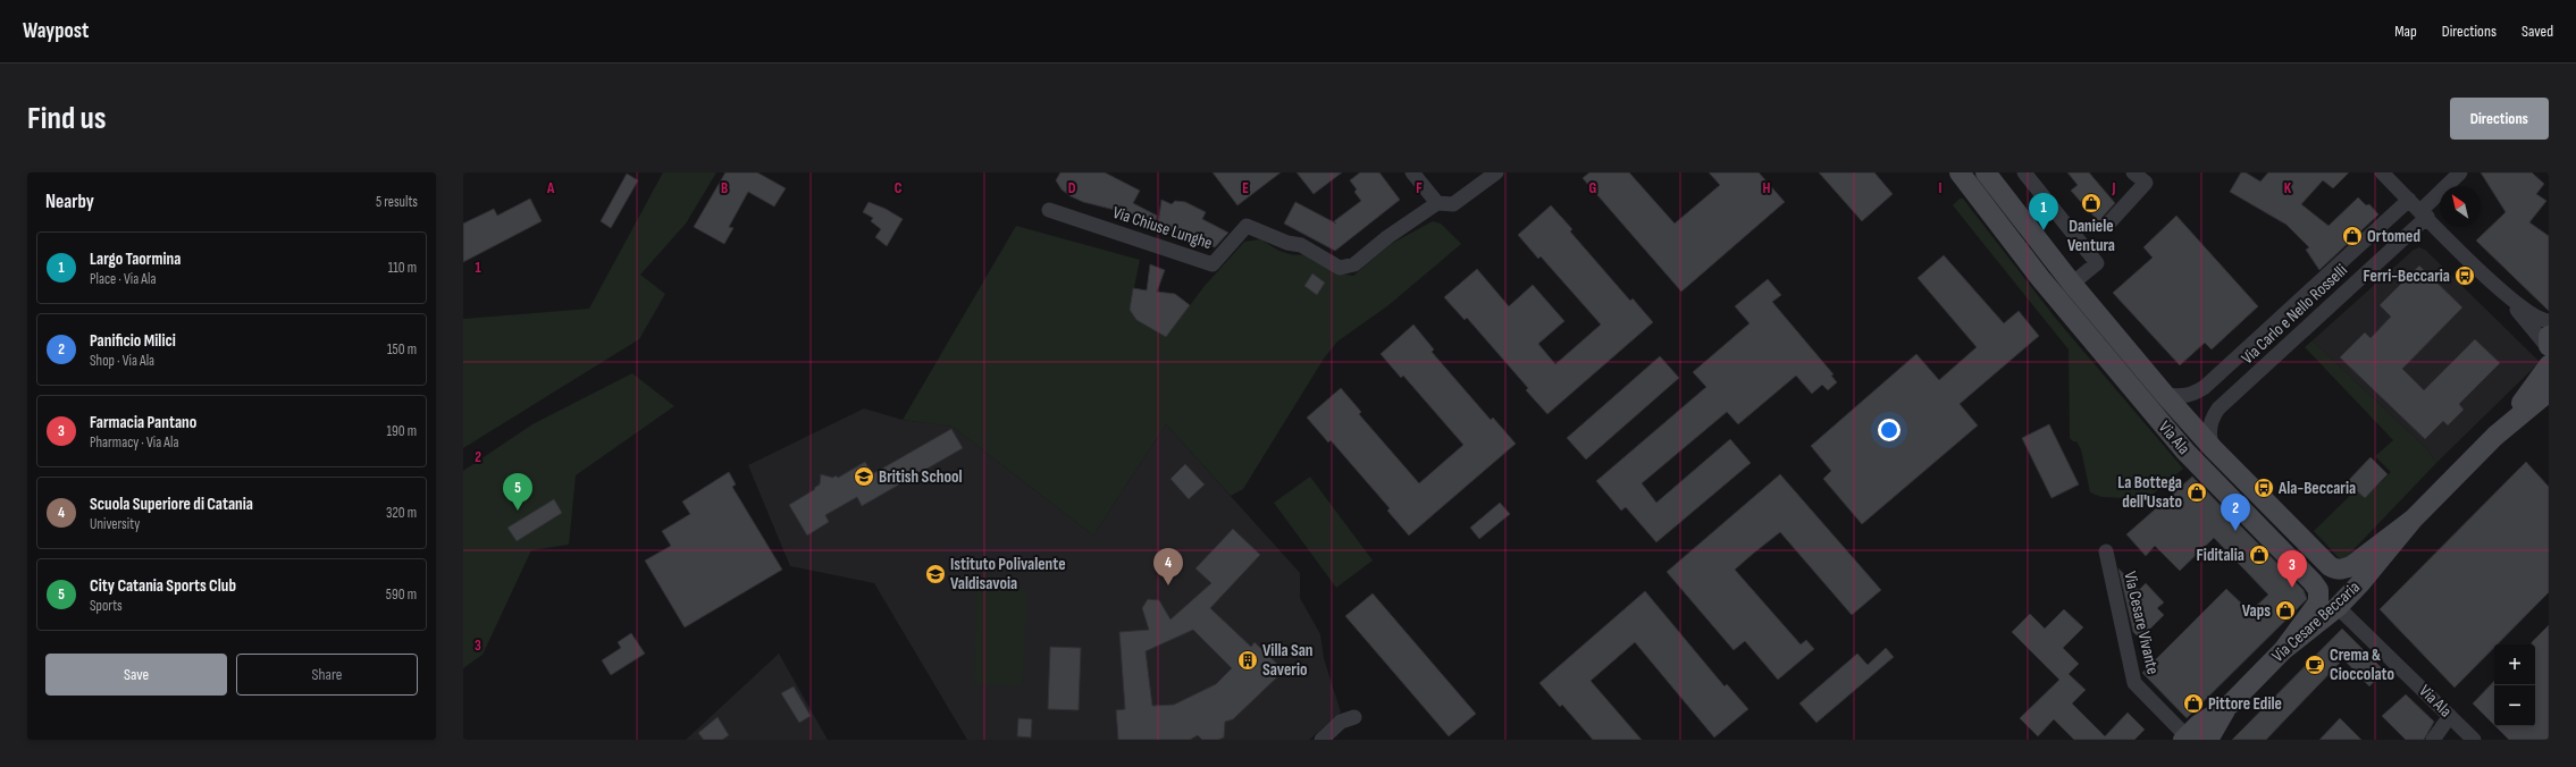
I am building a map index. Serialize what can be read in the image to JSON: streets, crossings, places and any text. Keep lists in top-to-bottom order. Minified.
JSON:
{"streets":{"main road":["Via Ala","Via Cesare Beccaria"],"street":["Via Chiuse Lunghe","Via Carlo e Nello Rosselli","Via Cesare Vivante"]},"crossings":[["Via Carlo e Nello Rosselli","Via Ala"],["Via Ala","Via Cesare Beccaria"],["Via Cesare Beccaria","Via Cesare Vivante"]],"places":{"shop":["Daniele Ventura","Ortomed","La Bottega dell'Usato","Fiditalia","Vaps","Pittore Edile"],"bus stop":["Ferri-Beccaria","Ala-Beccaria"],"school or university":["British School","Istituto Polivalente Valdisavoia"],"building":["Villa San Saverio"],"cafe":["Crema & Cioccolato"]},"north":"top left","page":{"header":"Waypost","nav":["Map","Directions","Saved"],"buttons":["Directions",["Save","Share"]],"title":"Find us","heading":["Nearby","5 results"],"pins":["1","5","2","4","3"],"list":[{"mark":"1","name":"Largo Taormina","note":"Place · Via Ala","value":"110 m"},{"mark":"2","name":"Panificio Milici","note":"Shop · Via Ala","value":"150 m"},{"mark":"3","name":"Farmacia Pantano","note":"Pharmacy · Via Ala","value":"190 m"},{"mark":"4","name":"Scuola Superiore di Catania","note":"University","value":"320 m"},{"mark":"5","name":"City Catania Sports Club","note":"Sports","value":"590 m"}],"map_buttons":["+","−"]},"grid":{"columns":["A","B","C","D","E","F","G","H","I","J","K"],"rows":["1","2","3"]}}
